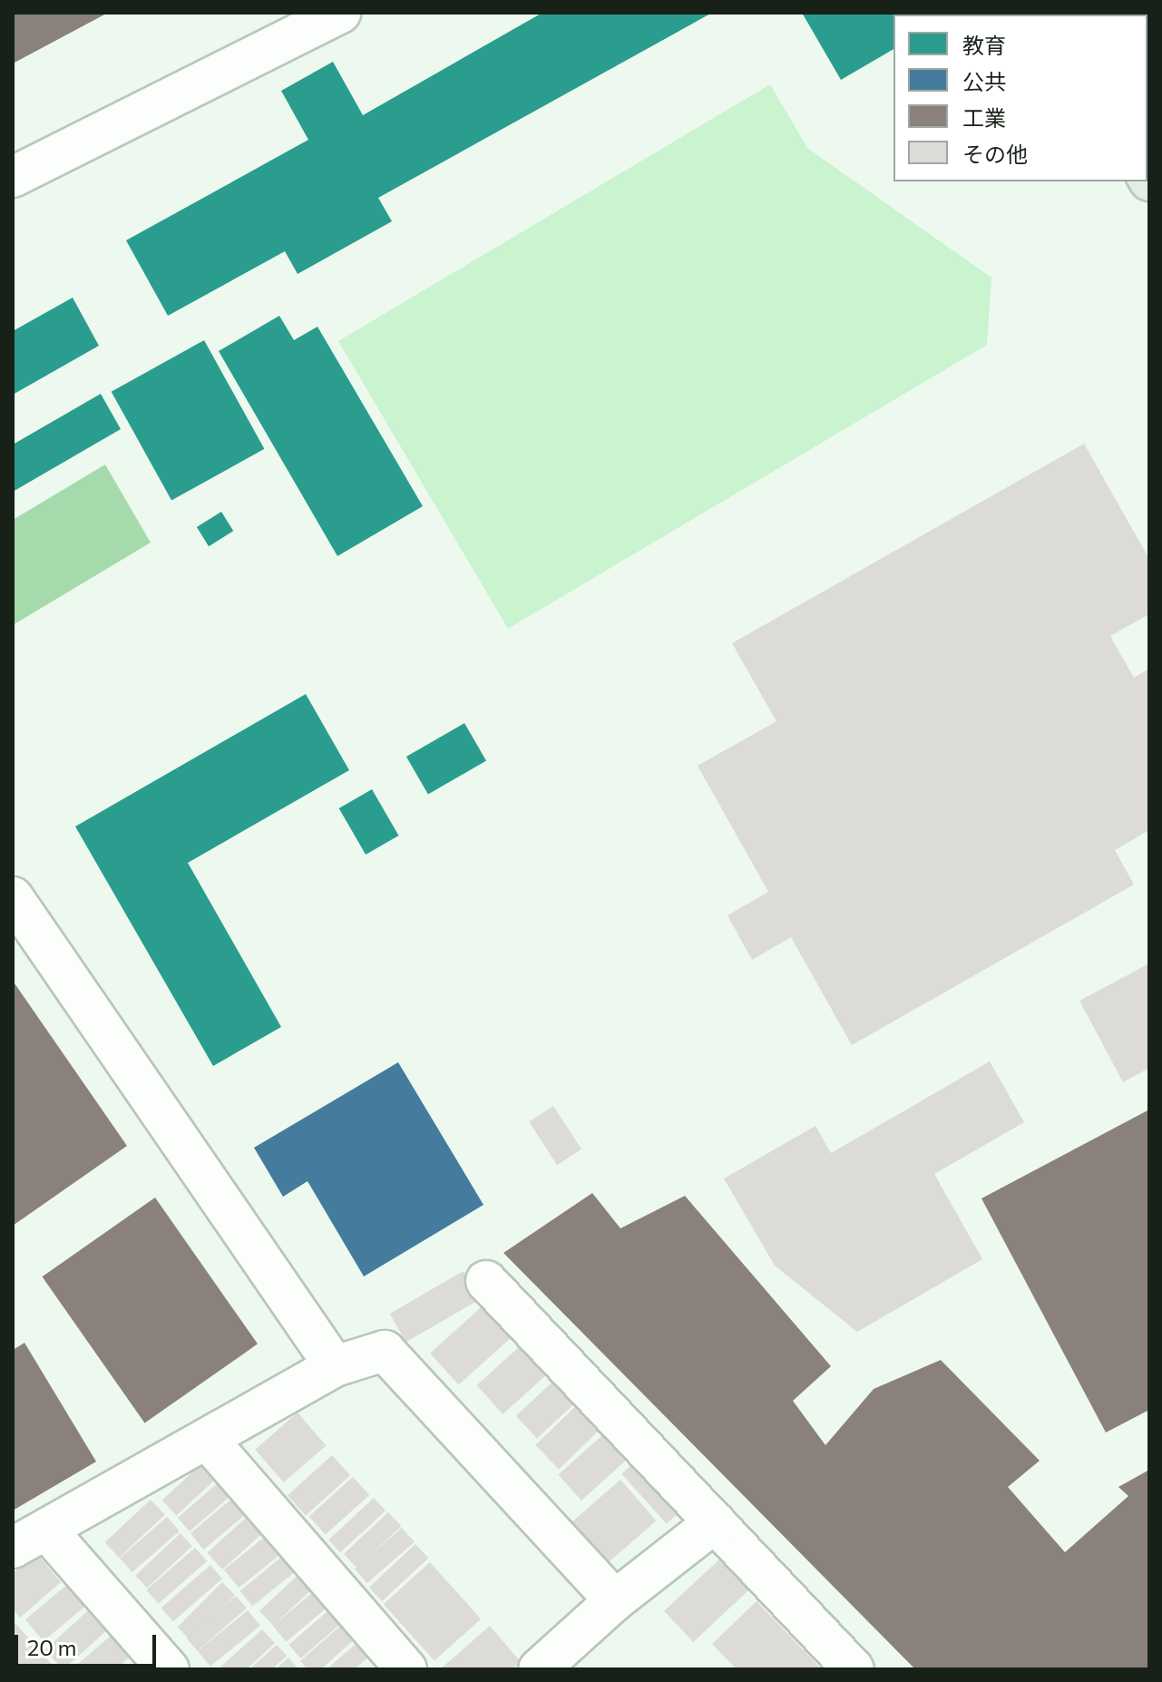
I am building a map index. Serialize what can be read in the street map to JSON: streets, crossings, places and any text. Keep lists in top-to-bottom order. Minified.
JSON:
{"legend":["教育","公共","工業","その他"],"scale_bar":"20 m"}
